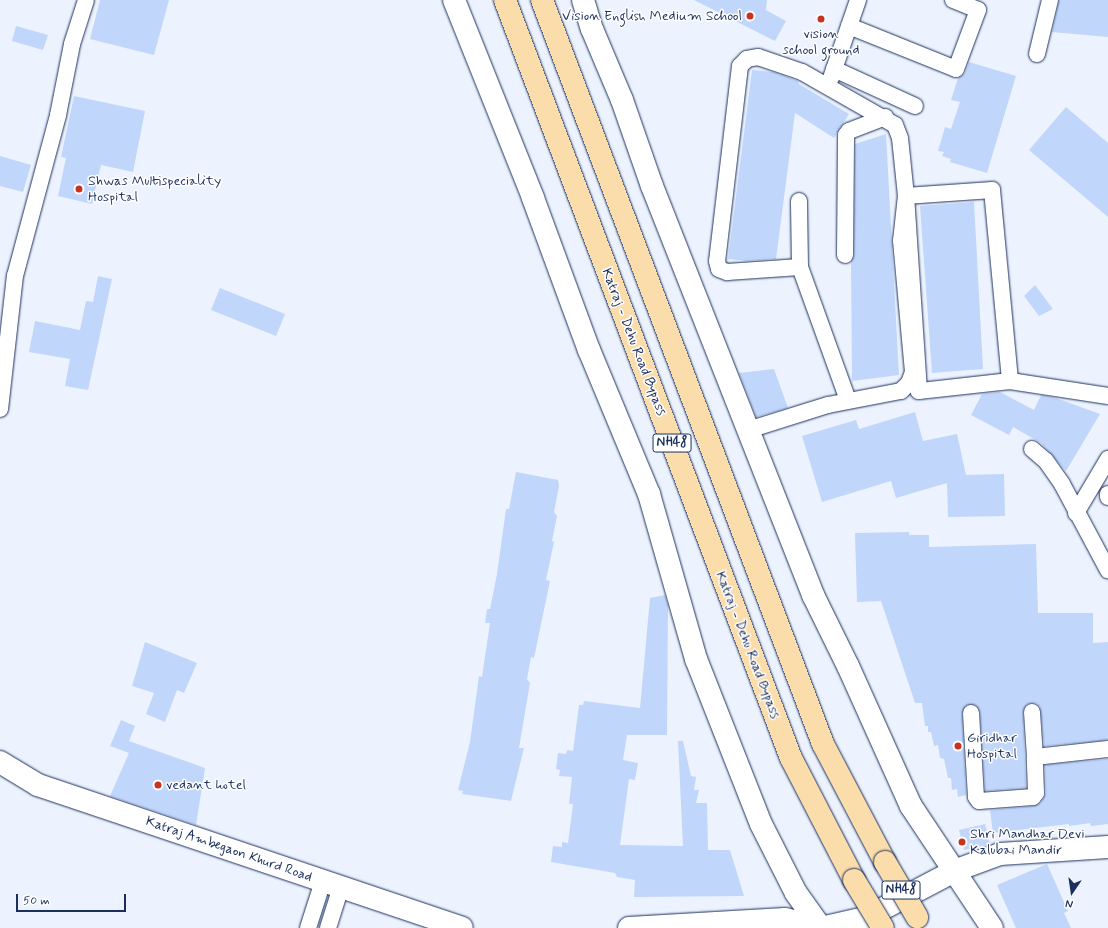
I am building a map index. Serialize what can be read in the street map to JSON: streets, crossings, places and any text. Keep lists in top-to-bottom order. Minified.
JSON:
{"streets":{"highway":["Katraj - Dehu Road Bypass","NH48"],"street":["Katraj Ambegaon Khurd Road"]},"places":["Vision English Medium School","vision school ground","Shwas Multispeciality Hospital","Giridhar Hospital","vedant hotel","Shri Mandhar Devi Kalubai Mandir"],"scale_bar":"50 m","north":"bottom"}
